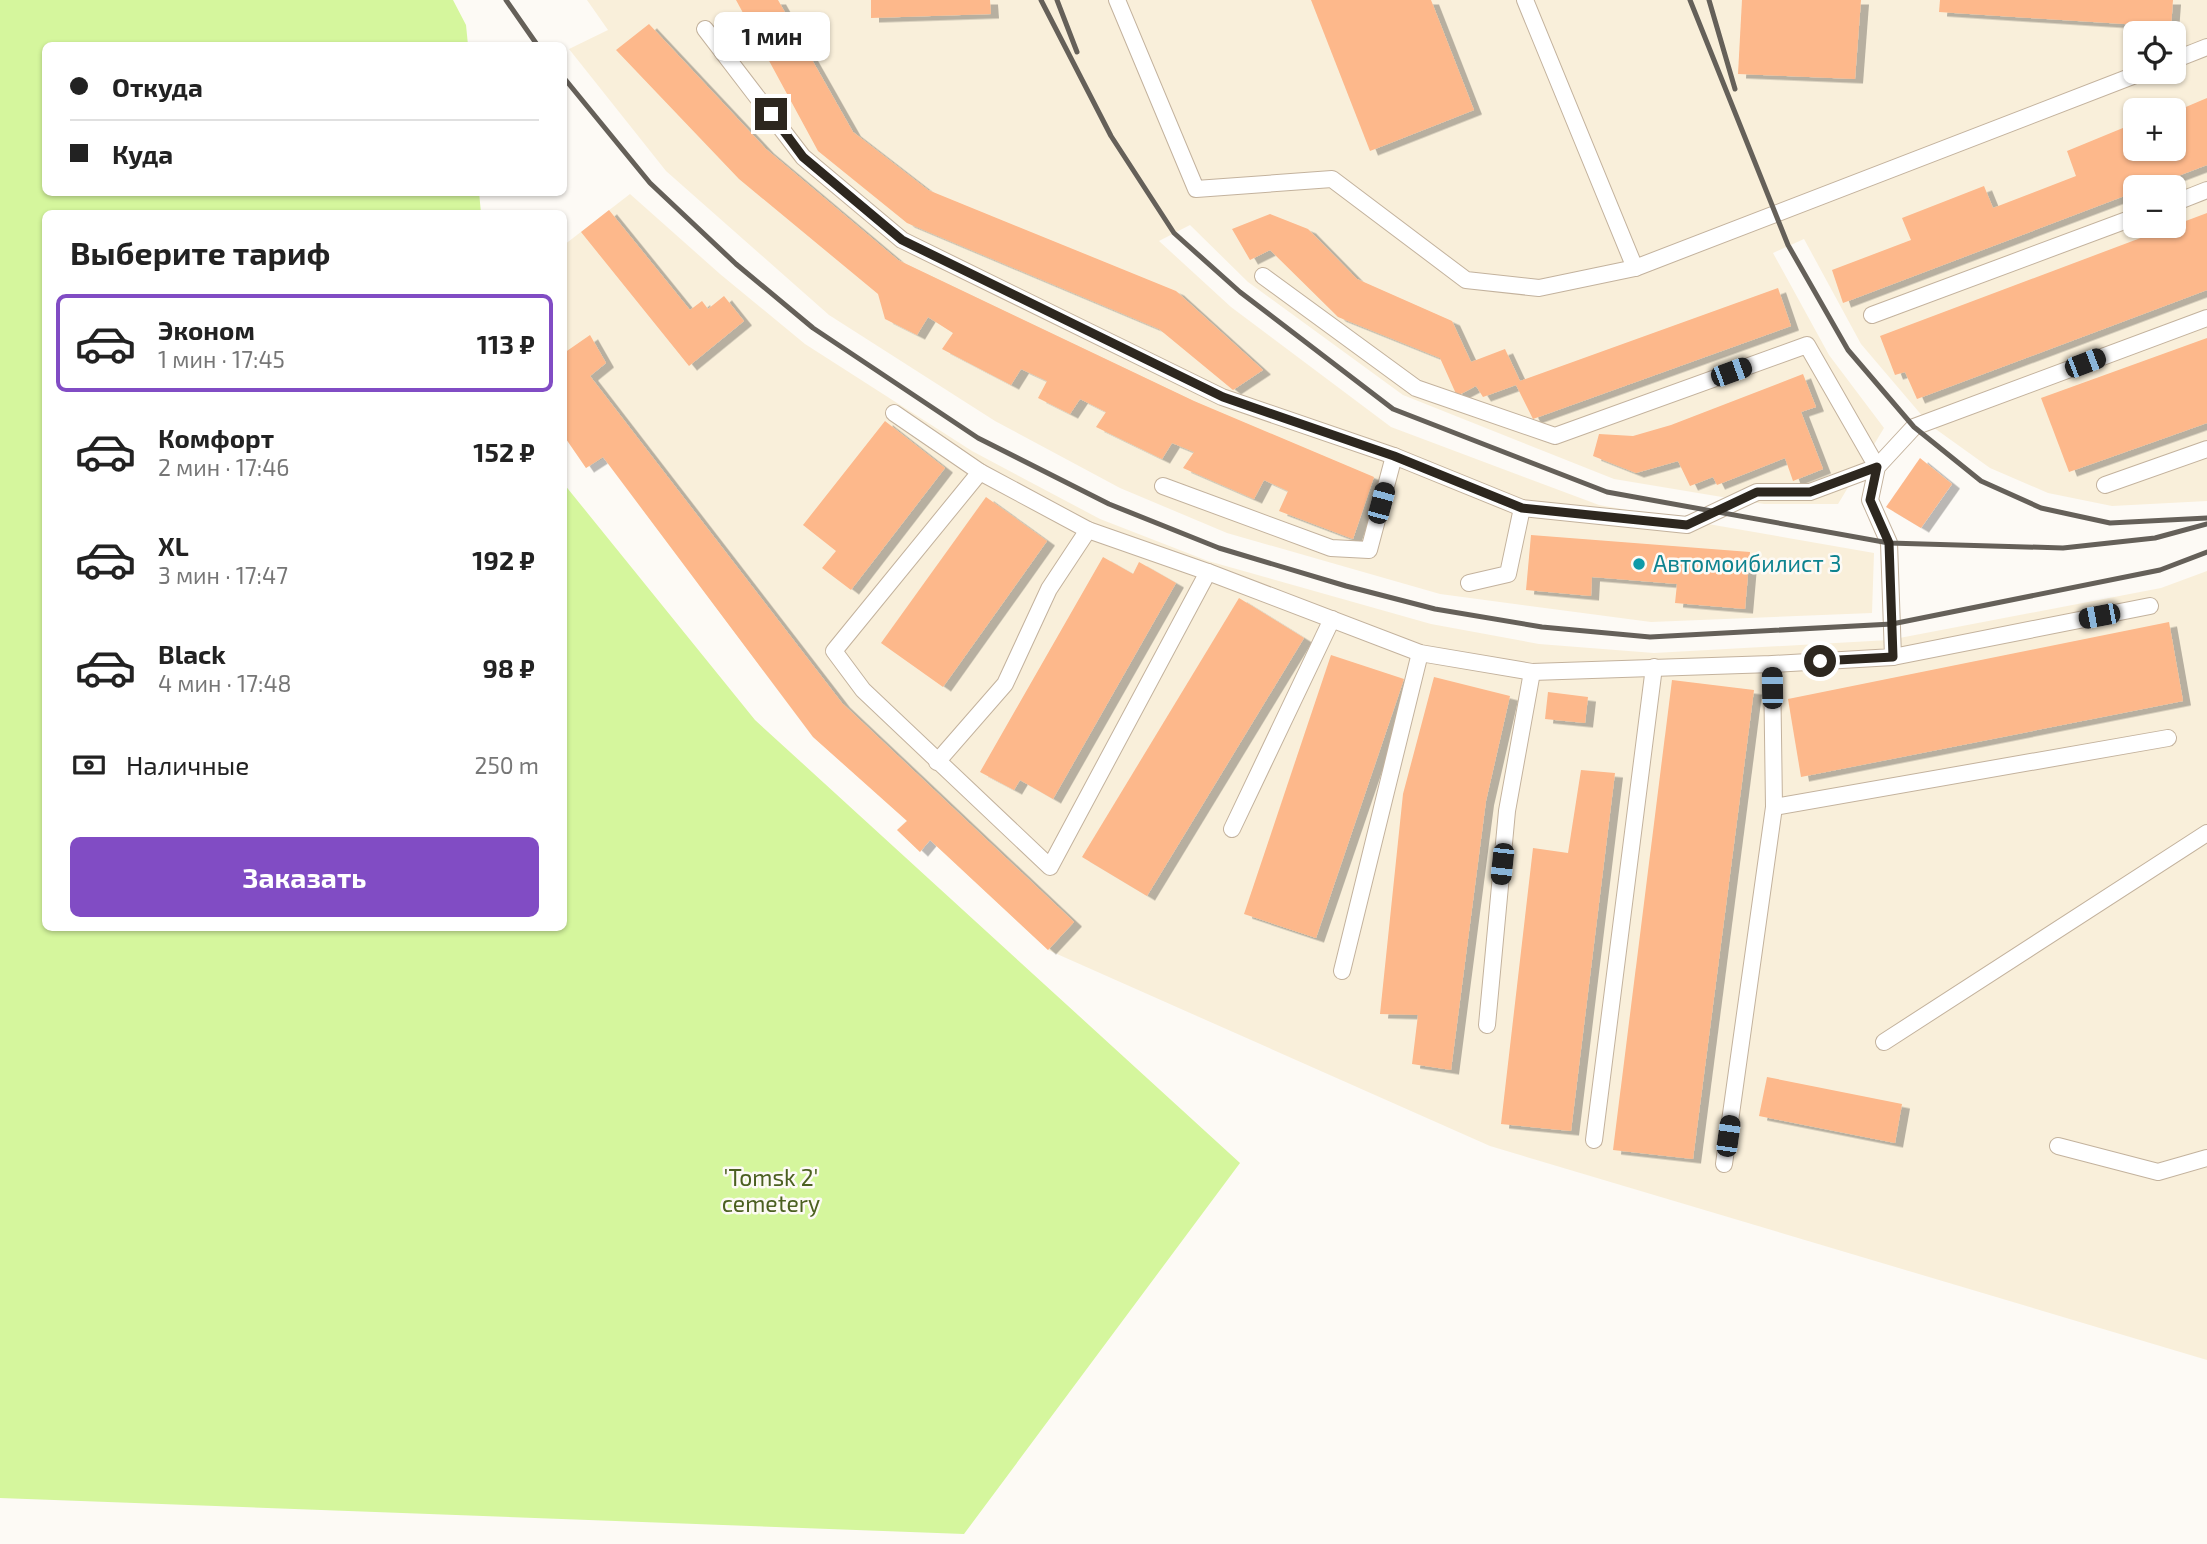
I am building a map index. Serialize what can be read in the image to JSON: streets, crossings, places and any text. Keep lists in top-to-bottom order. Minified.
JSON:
{"parks":["'Tomsk 2' cemetery"],"places":["Автомоибилист 3"],"page":{"bubble":"1 мин","map_buttons":["+","−"],"banner":["Откуда","Куда"],"heading":"Выберите тариф","list":[{"name":"Эконом","note":"1 мин · 17:45","value":"113 ₽"},{"name":"Комфорт","note":"2 мин · 17:46","value":"152 ₽"},{"name":"XL","note":"3 мин · 17:47","value":"192 ₽"},{"name":"Black","note":"4 мин · 17:48","value":"98 ₽"}],"pay":["Наличные","250 m"],"buttons":"Заказать"}}
